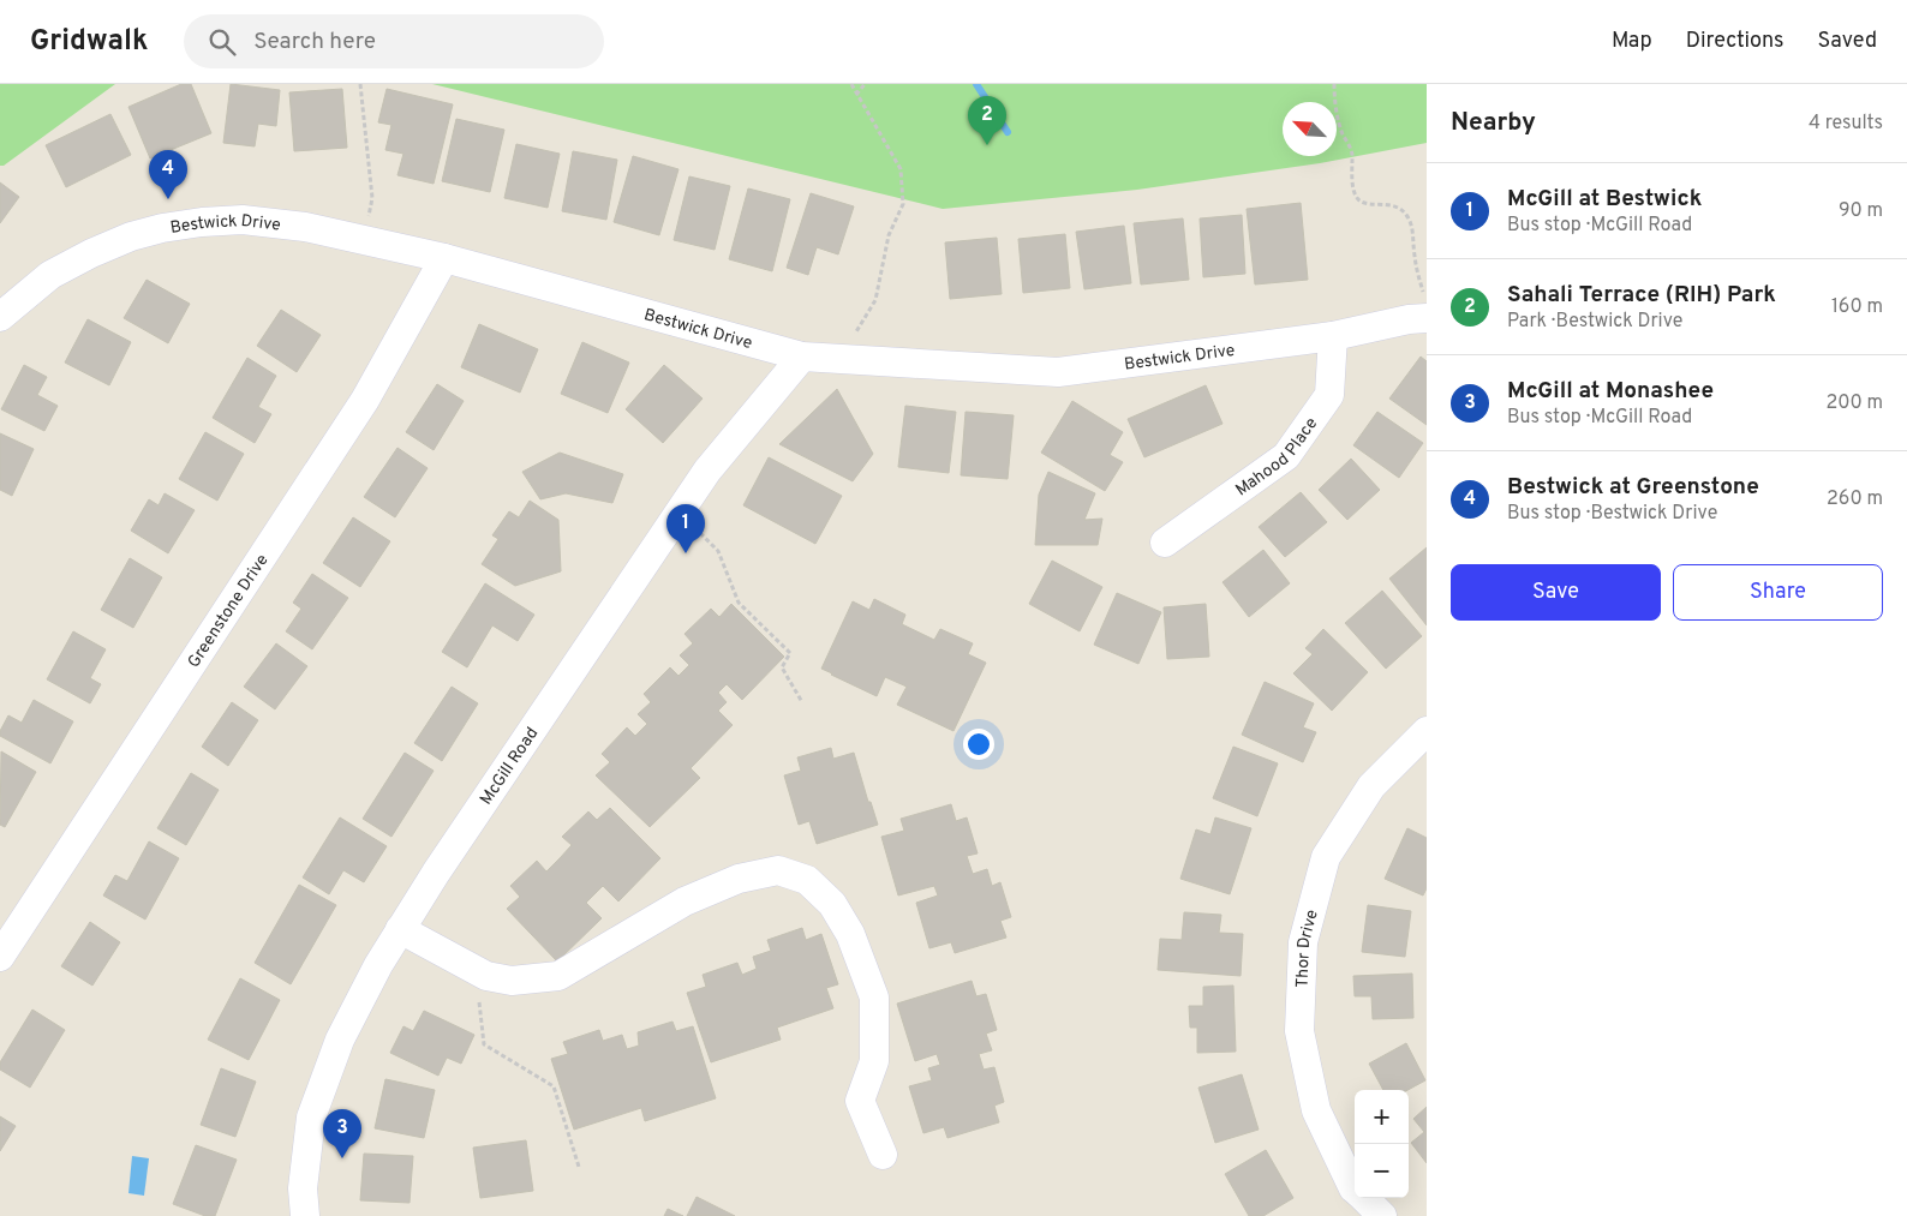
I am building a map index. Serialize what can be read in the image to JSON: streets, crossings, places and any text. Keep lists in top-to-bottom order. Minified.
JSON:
{"streets":{"street":["Bestwick Drive","Mahood Place","Greenstone Drive","McGill Road","Thor Drive"]},"crossings":[["Bestwick Drive","Mahood Place"],["Bestwick Drive","Greenstone Drive"],["Bestwick Drive","McGill Road"]],"north":"top left","page":{"header":"Gridwalk","search":"Search here","nav":["Map","Directions","Saved"],"heading":["Nearby","4 results"],"pins":["2","4","1","3"],"list":[{"mark":"1","name":"McGill at Bestwick","note":"Bus stop · McGill Road","value":"90 m"},{"mark":"2","name":"Sahali Terrace (RIH) Park","note":"Park · Bestwick Drive","value":"160 m"},{"mark":"3","name":"McGill at Monashee","note":"Bus stop · McGill Road","value":"200 m"},{"mark":"4","name":"Bestwick at Greenstone","note":"Bus stop · Bestwick Drive","value":"260 m"}],"buttons":["Save","Share"],"map_buttons":["+","−"]}}
